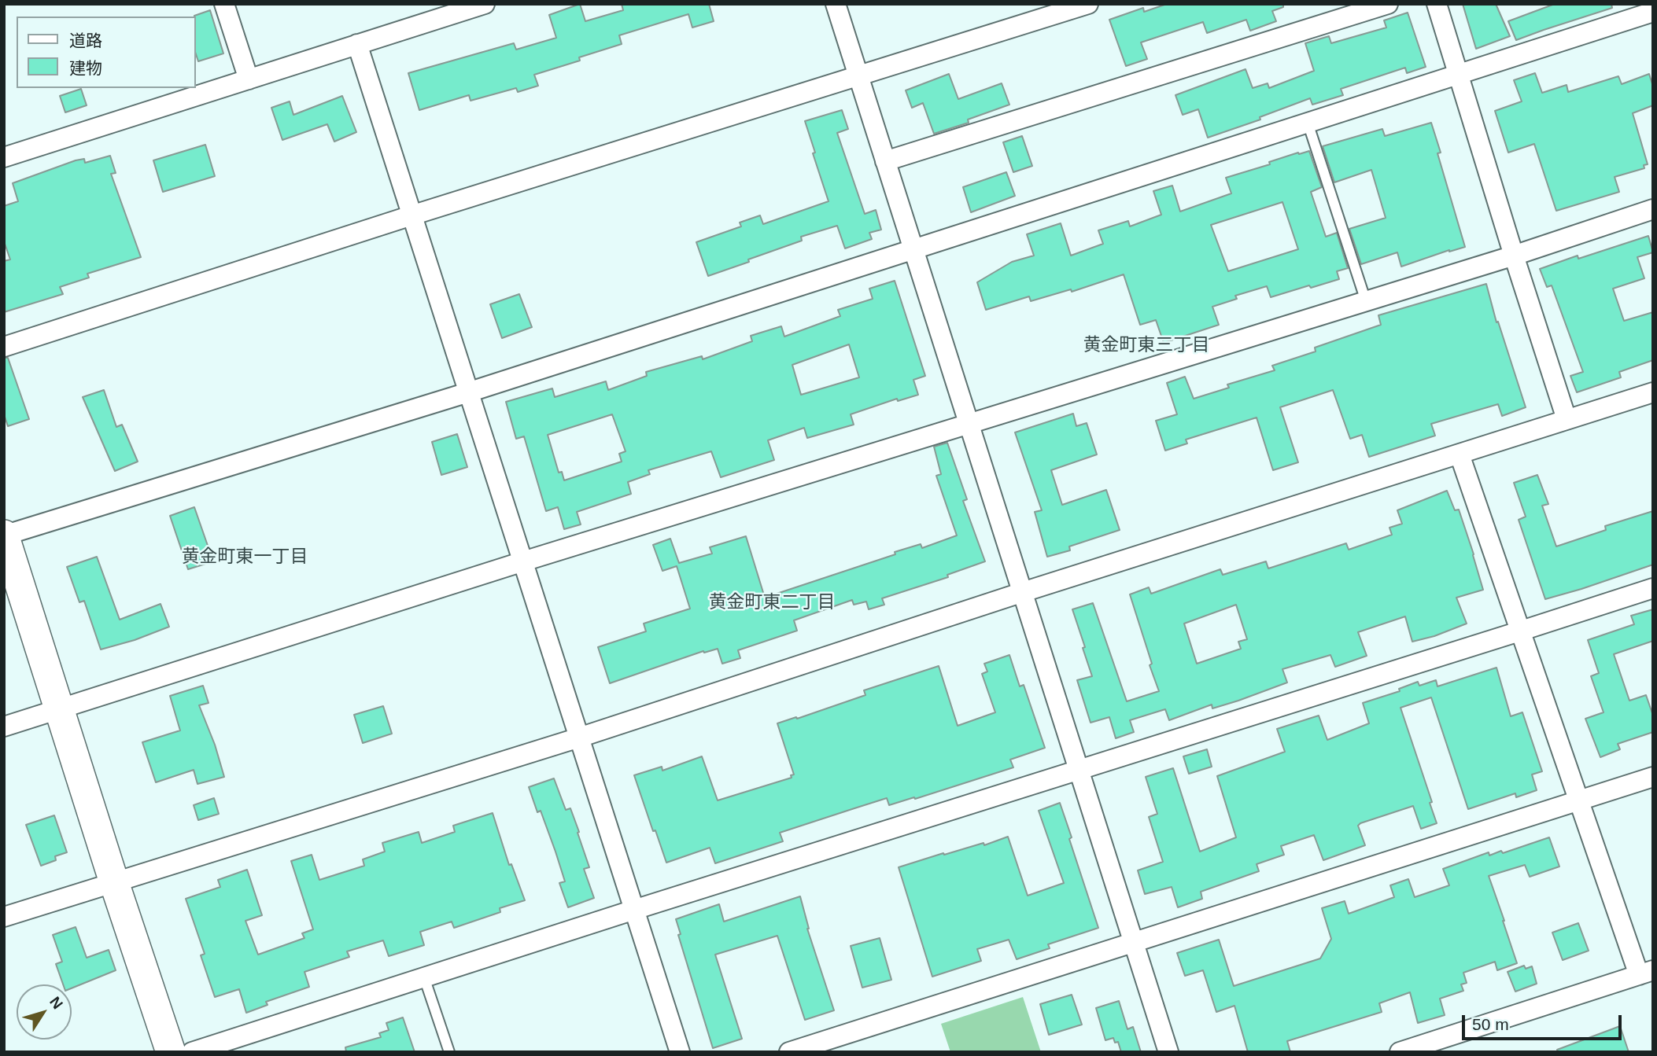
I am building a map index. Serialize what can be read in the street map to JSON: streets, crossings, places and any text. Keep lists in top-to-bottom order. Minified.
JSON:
{"districts":["黄金町東三丁目","黄金町東一丁目","黄金町東二丁目"],"legend":["道路","建物"],"scale_bar":"50 m","north":"top right"}
